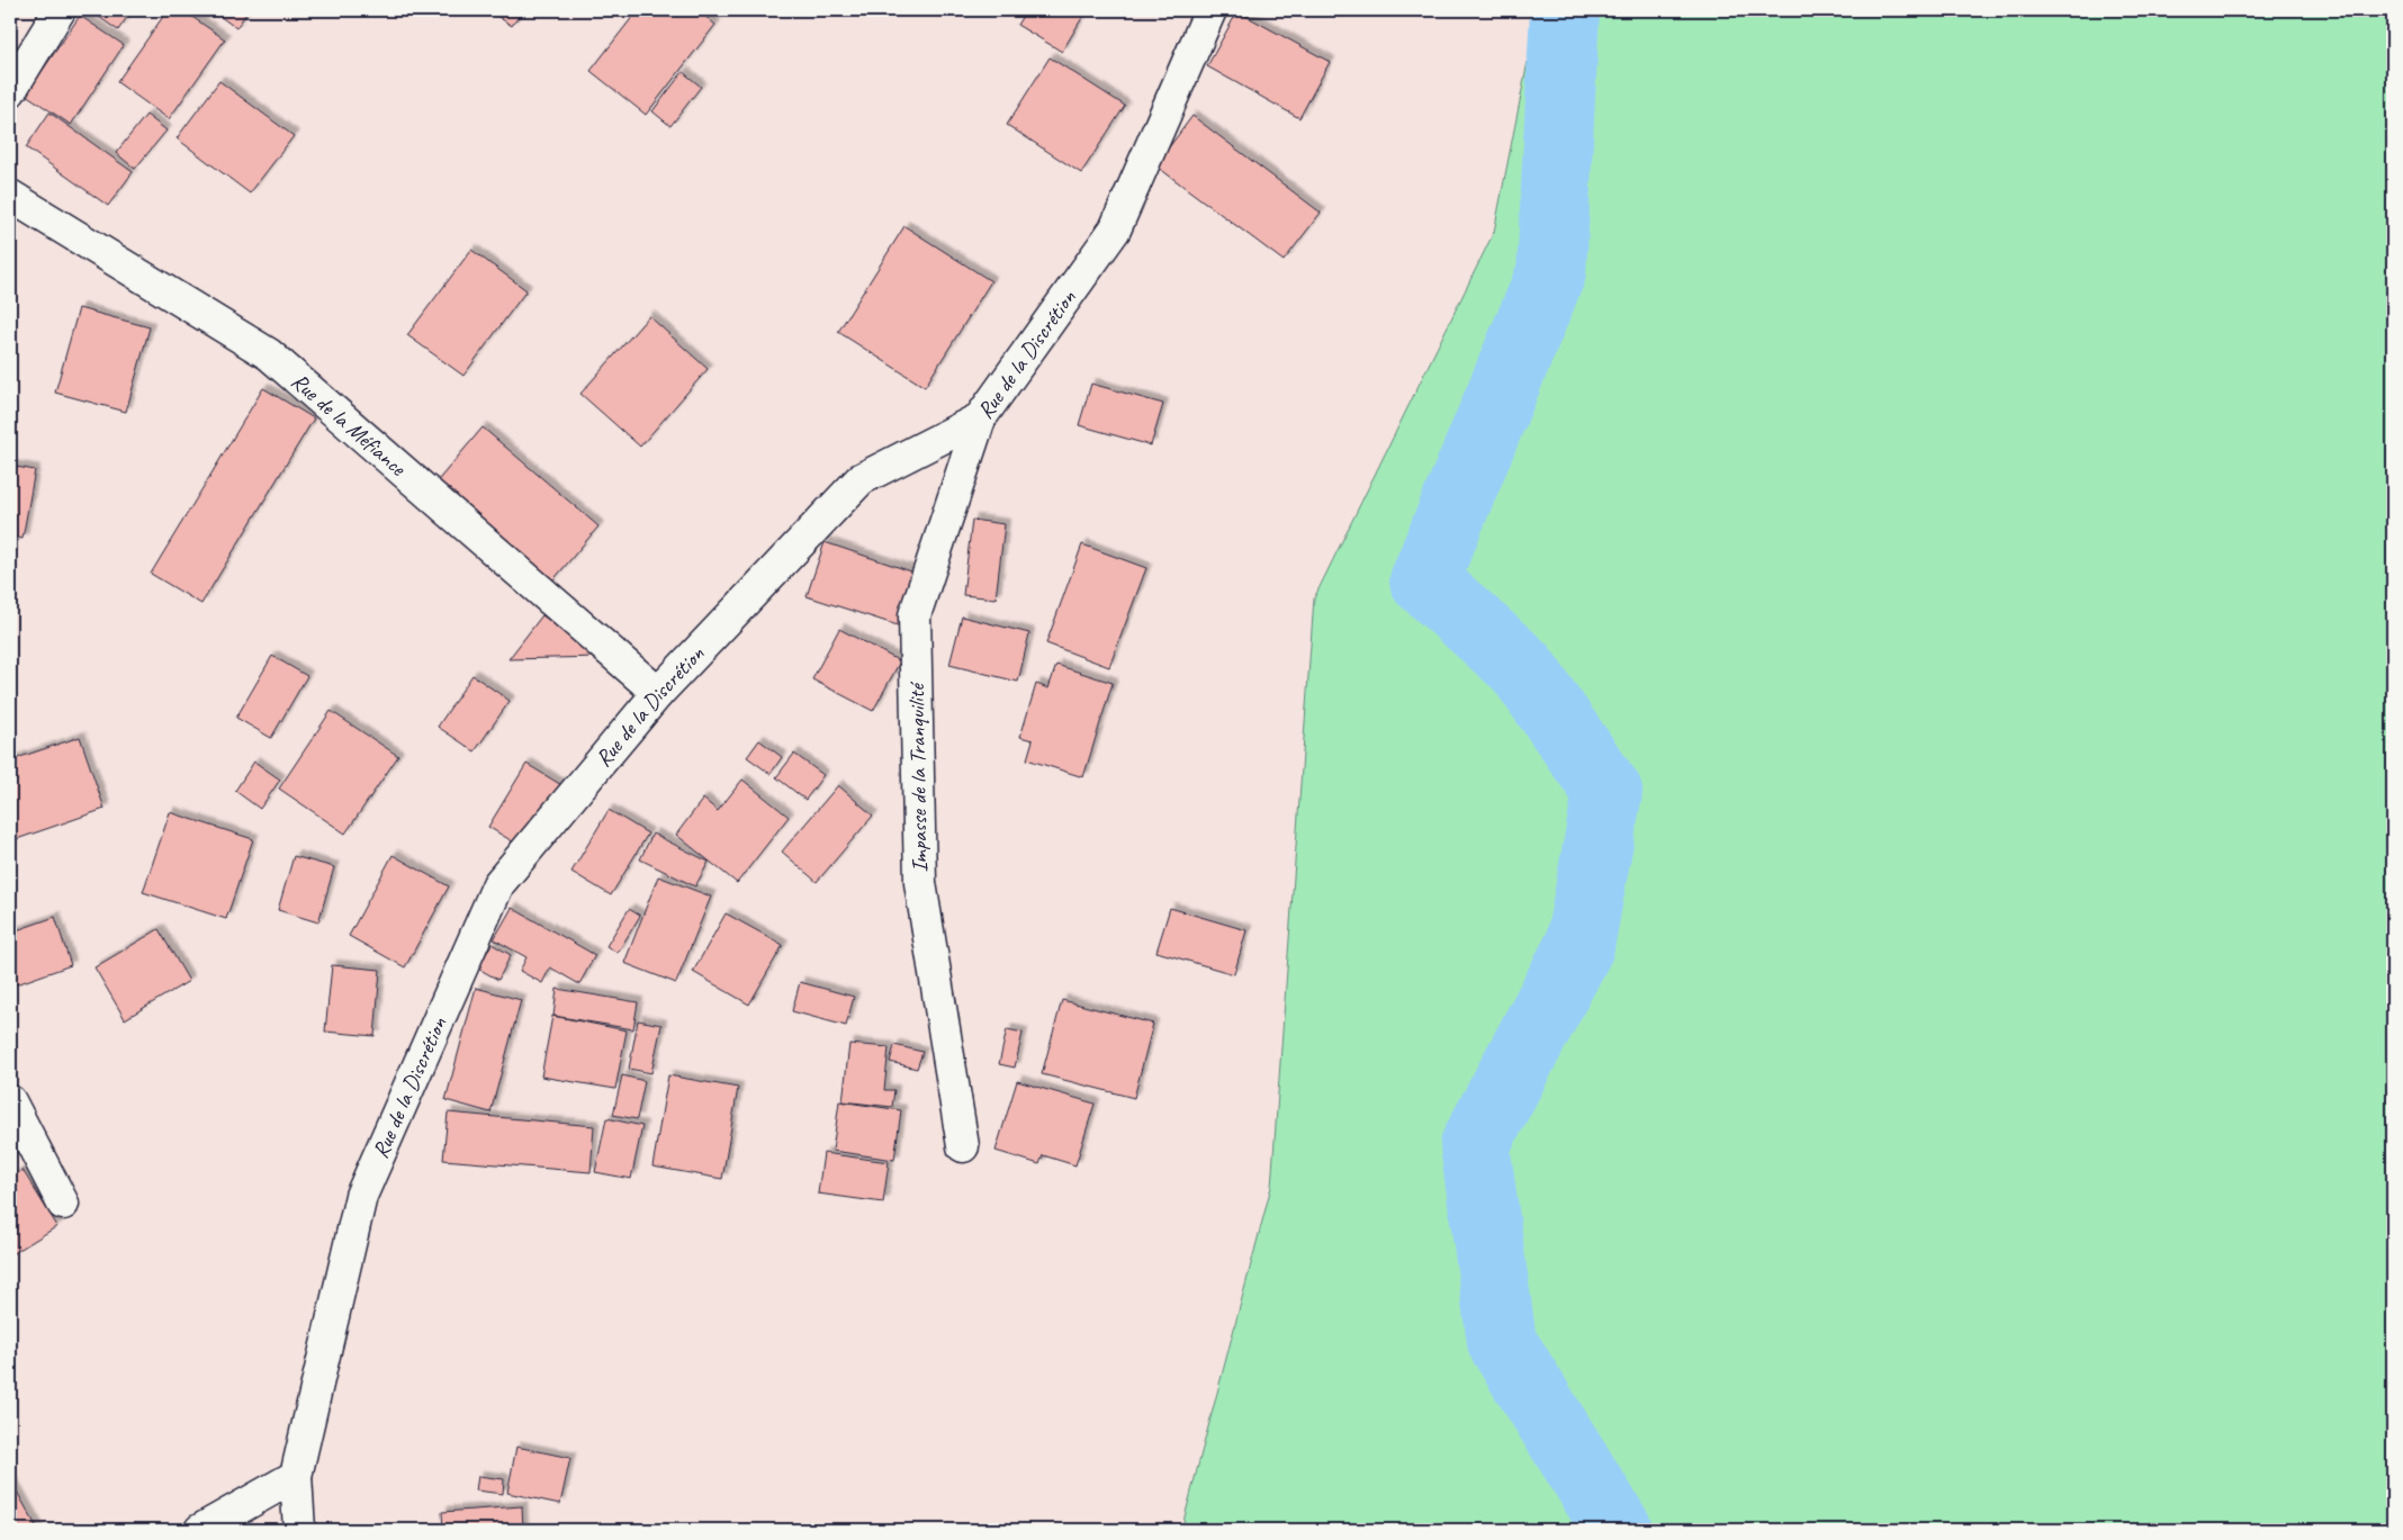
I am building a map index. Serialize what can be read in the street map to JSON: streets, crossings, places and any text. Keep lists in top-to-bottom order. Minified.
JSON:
{"streets":{"street":["Rue de la Discrétion","Rue de la Méfiance","Impasse de la Tranquilité"]},"crossings":[["Rue de la Discrétion","Rue de la Méfiance"],["Rue de la Discrétion","Impasse de la Tranquilité"]]}
